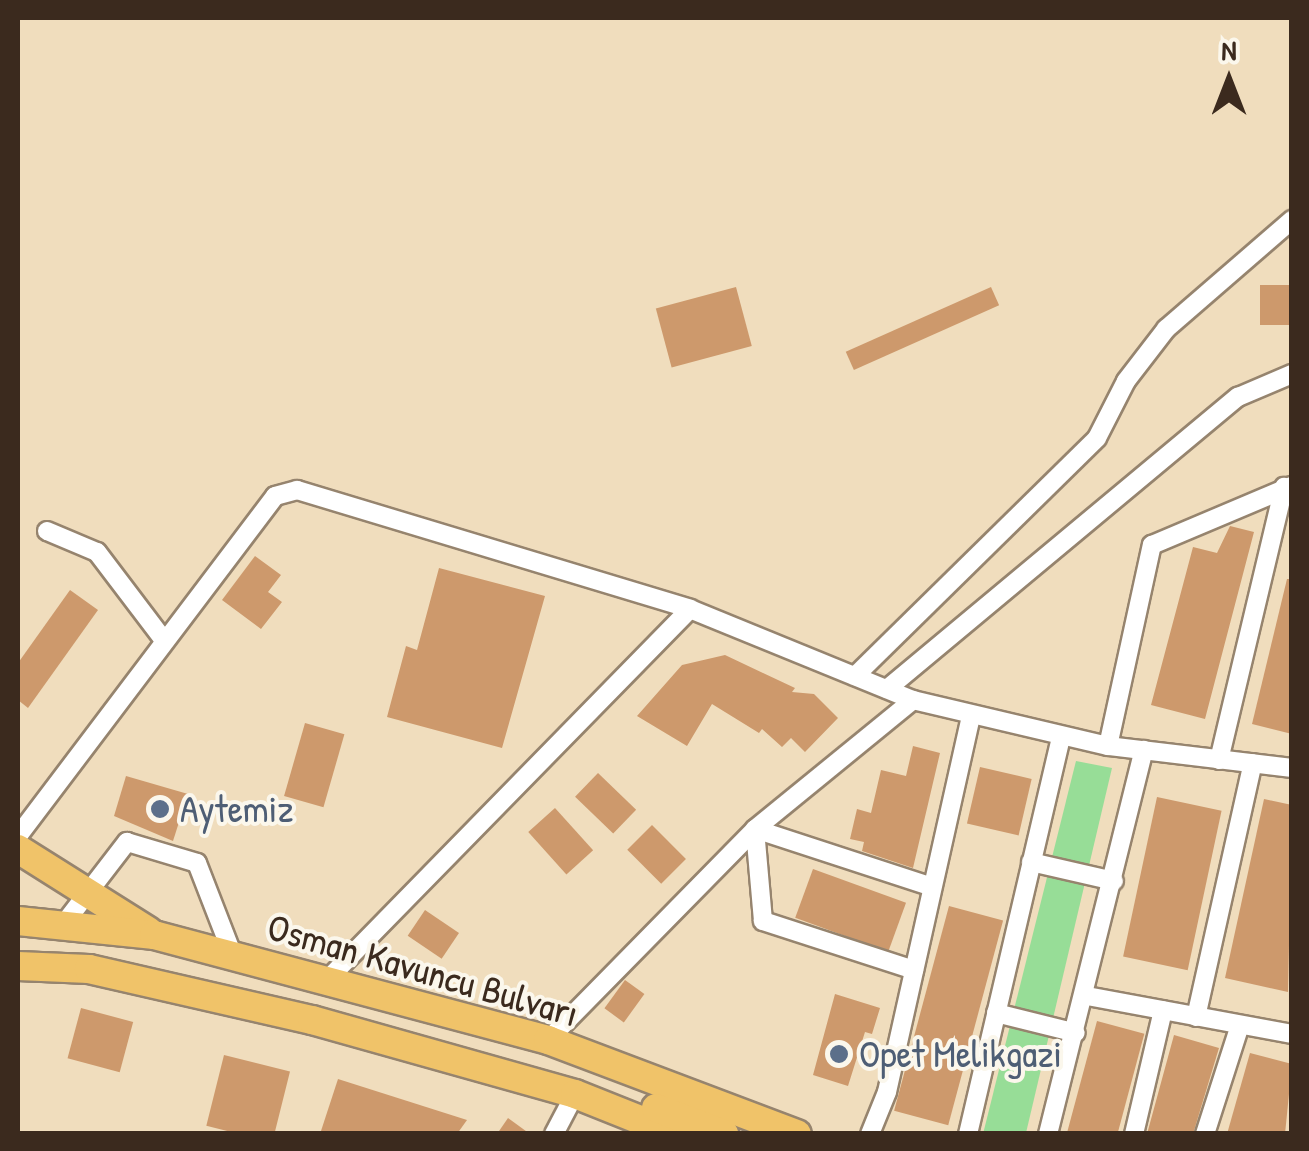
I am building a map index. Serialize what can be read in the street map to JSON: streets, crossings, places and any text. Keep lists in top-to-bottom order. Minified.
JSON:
{"streets":{"highway":["Osman Kavuncu Bulvarı"]},"places":["Aytemiz","Opet Melikgazi"],"north":"top"}
